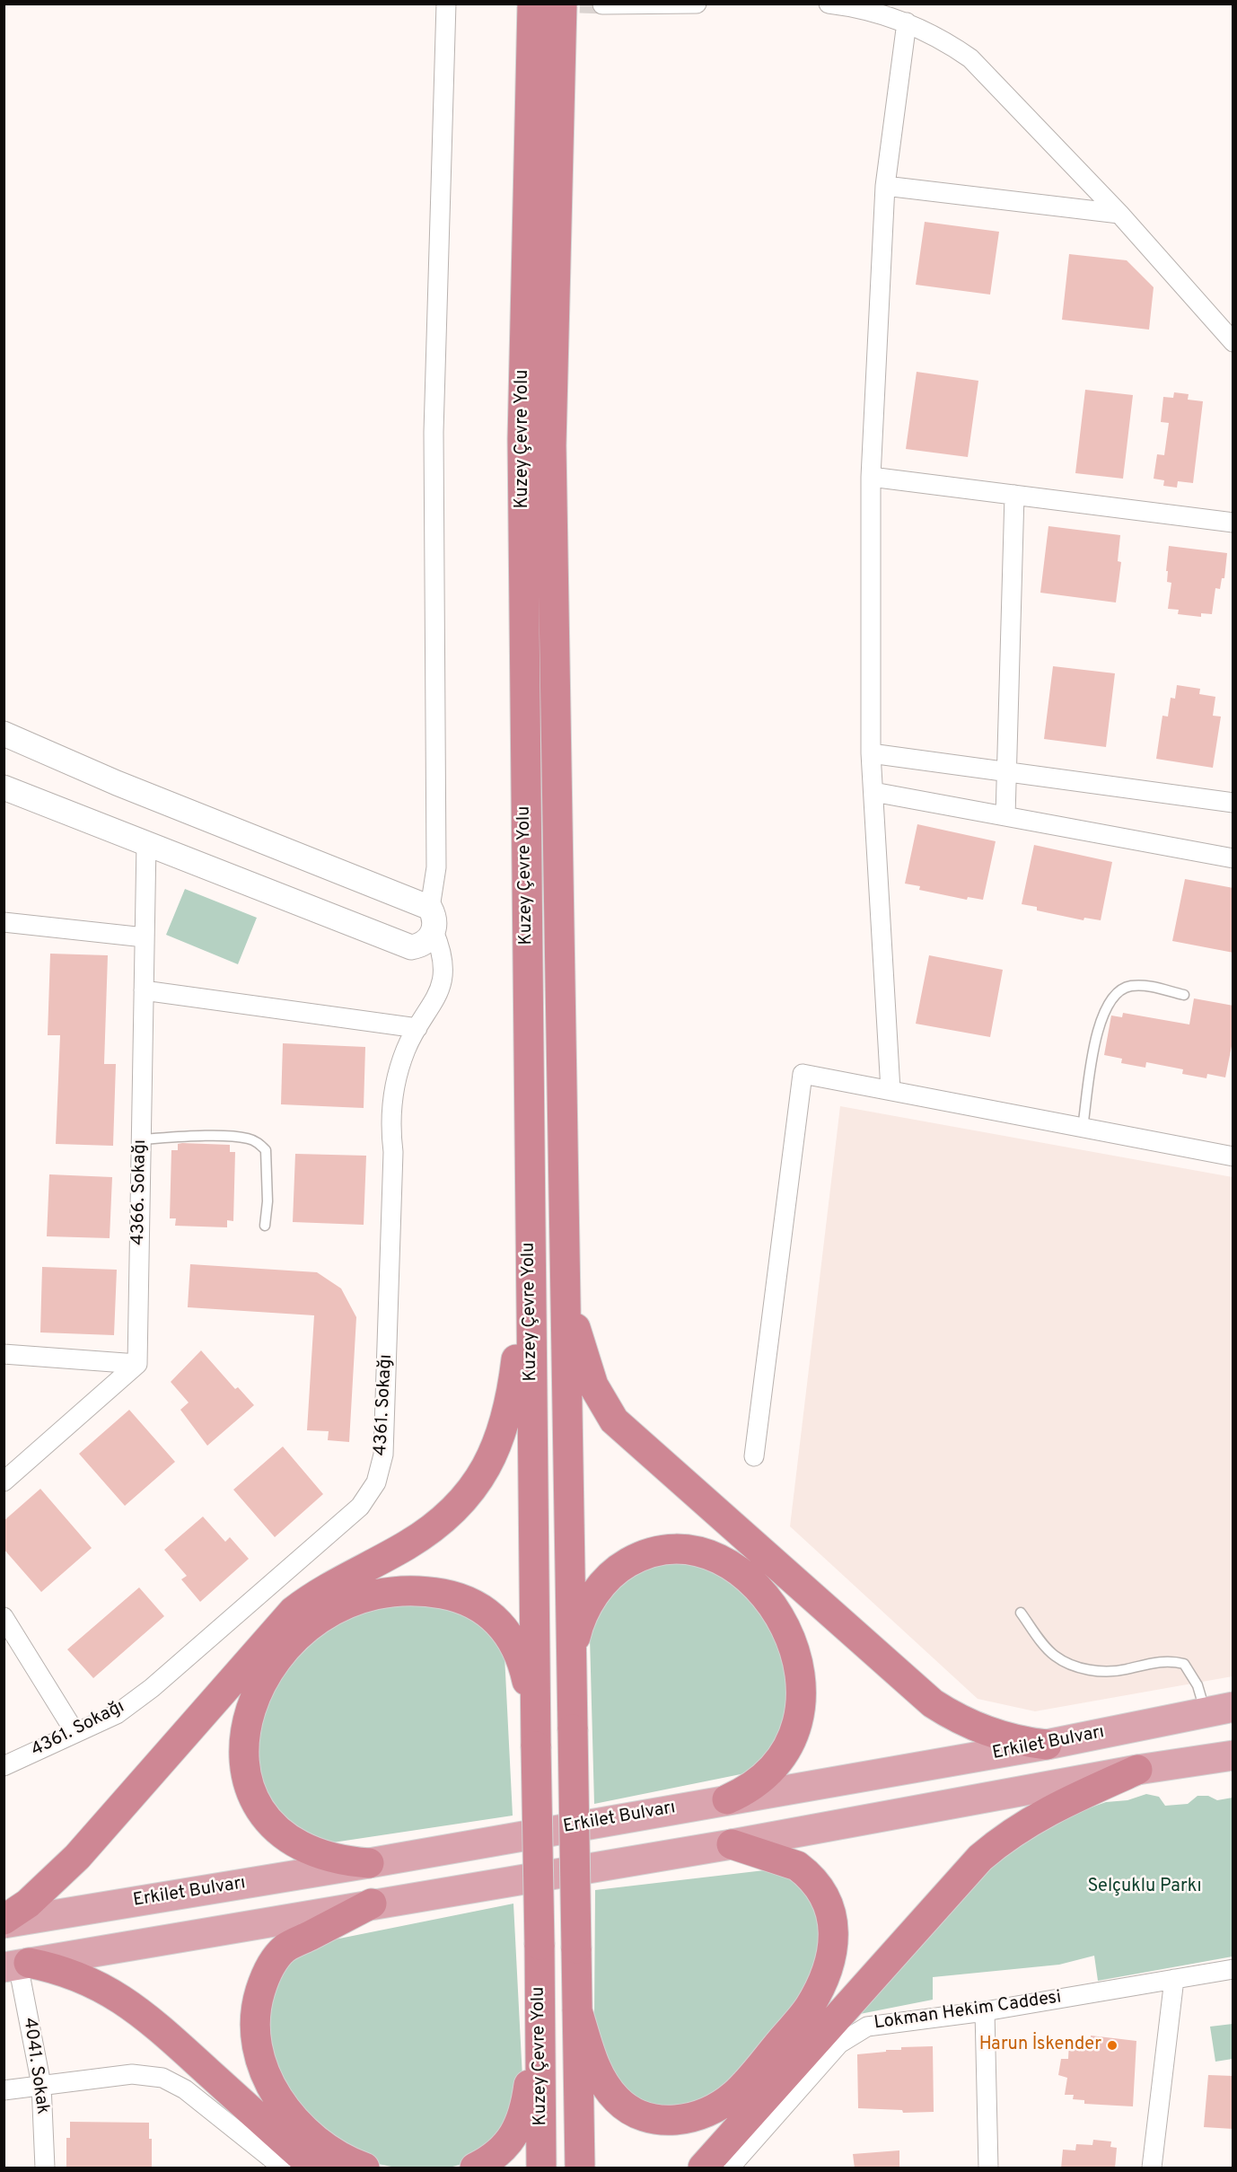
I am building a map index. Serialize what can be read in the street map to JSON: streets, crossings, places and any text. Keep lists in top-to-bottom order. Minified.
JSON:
{"streets":{"highway":["Kuzey Çevre Yolu"],"main road":["Erkilet Bulvarı"],"street":["4366. Sokağı","4361. Sokağı","Lokman Hekim Caddesi","4041. Sokak"]},"parks":["Selçuklu Parkı"],"places":["Harun İskender"]}
